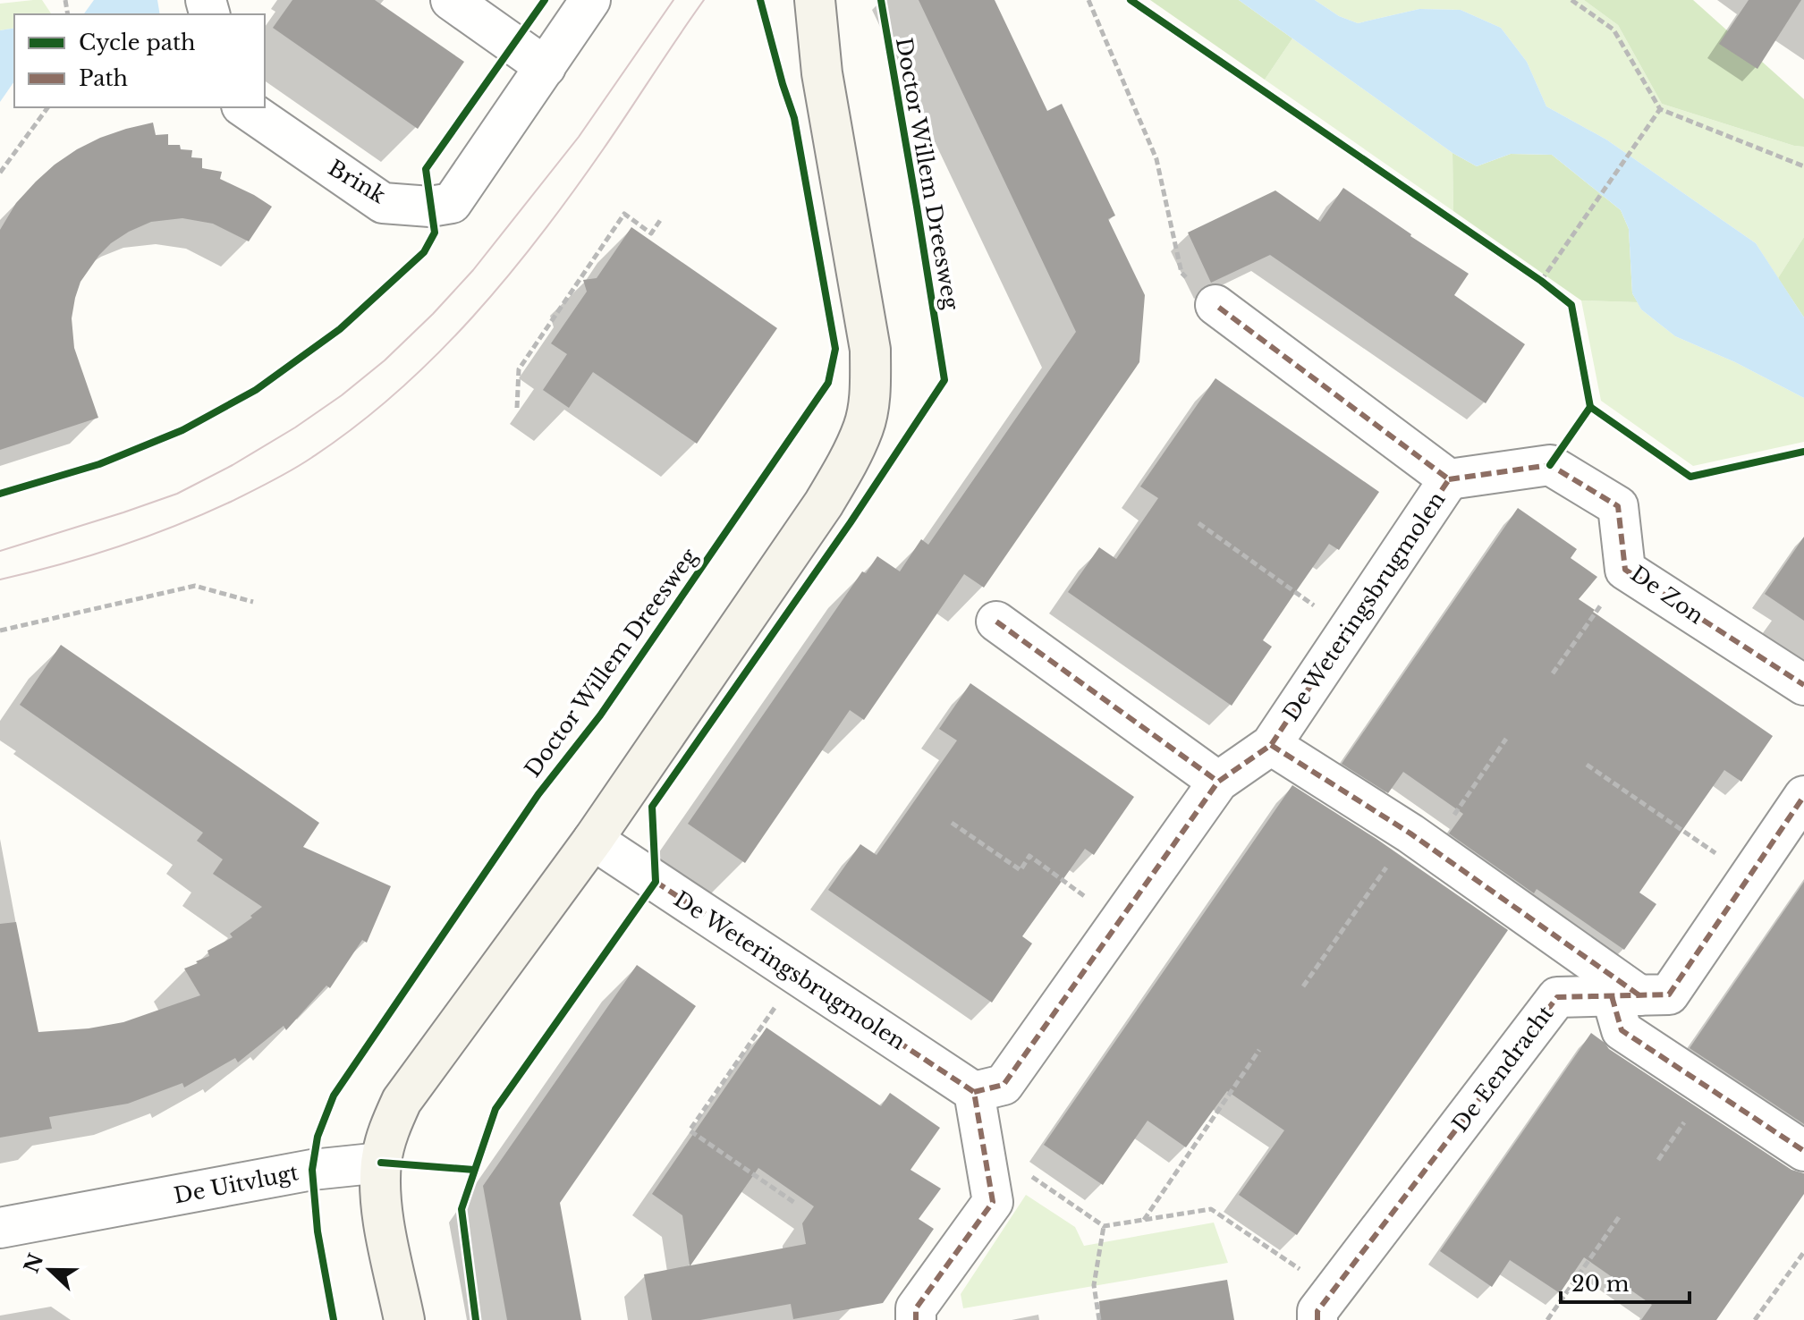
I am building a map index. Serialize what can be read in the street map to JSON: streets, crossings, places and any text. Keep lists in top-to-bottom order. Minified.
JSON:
{"streets":{"street":["Brink","De Zon","De Weteringsbrugmolen","De Eendracht","De Uitvlugt"],"cycle path":["Doctor Willem Dreesweg"]},"crossings":[["De Zon","De Weteringsbrugmolen"]],"legend":["Cycle path","Path"],"scale_bar":"20 m","north":"left"}
